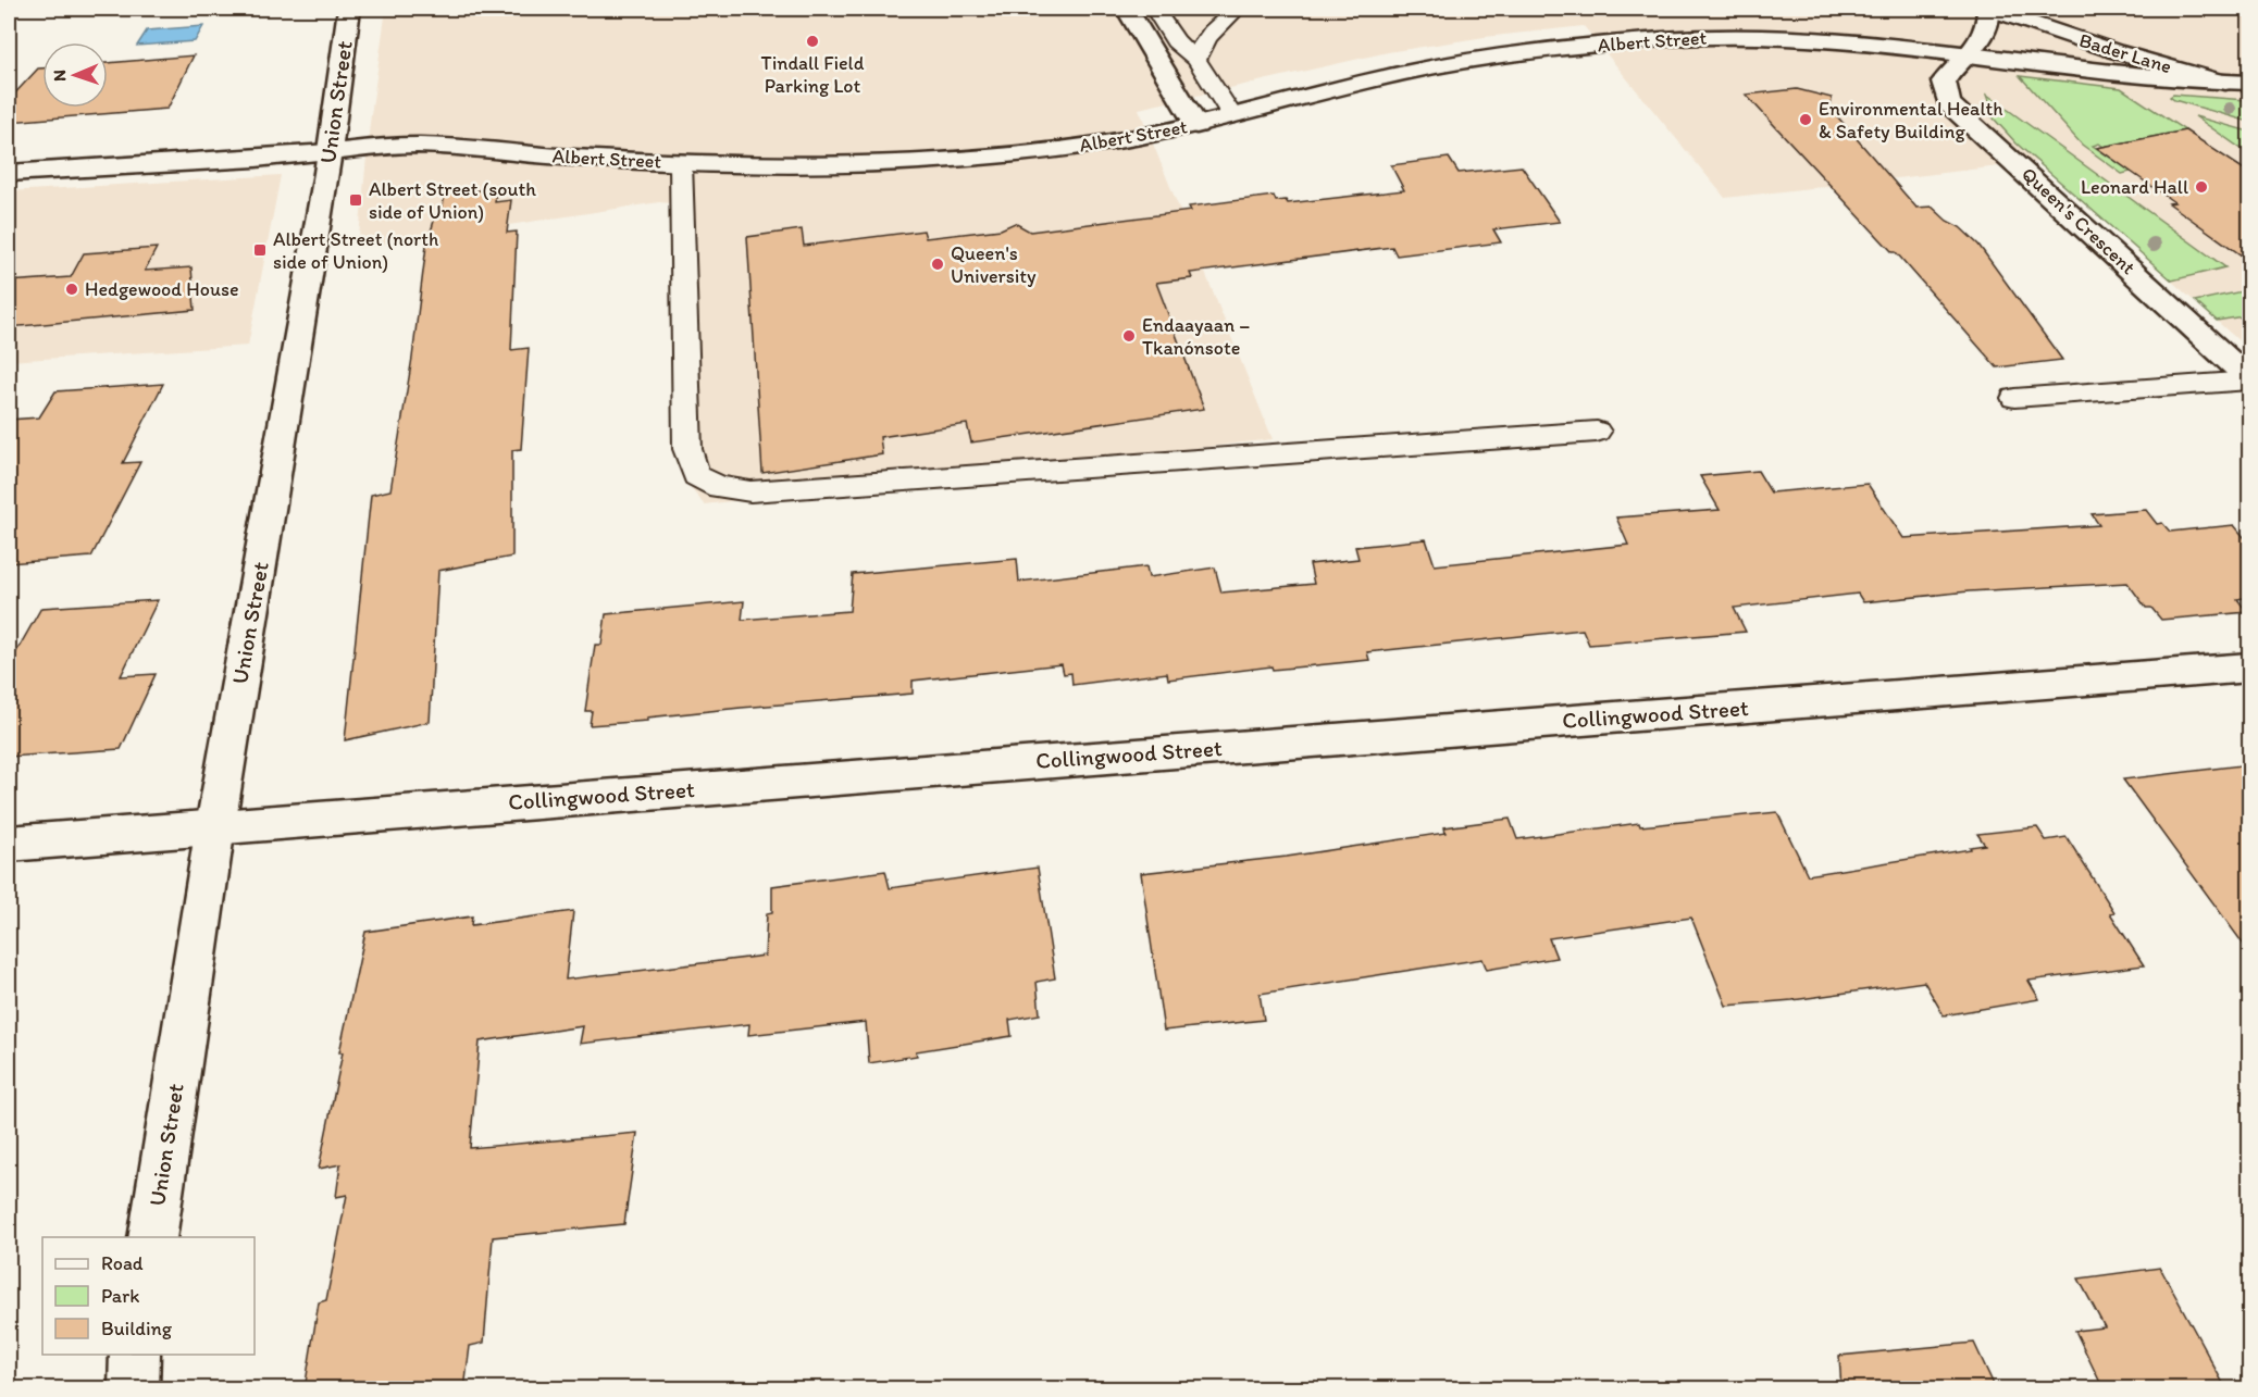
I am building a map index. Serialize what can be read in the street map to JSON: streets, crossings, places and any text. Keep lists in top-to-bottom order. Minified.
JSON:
{"streets":{"main road":["Albert Street","Bader Lane","Union Street","Queen's Crescent","Collingwood Street"]},"crossings":[["Albert Street","Bader Lane"],["Albert Street","Union Street"],["Albert Street","Queen's Crescent"],["Union Street","Collingwood Street"]],"places":{"other":["Tindall Field Parking Lot","Environmental Health & Safety Building","Leonard Hall","Queen's University","Hedgewood House","Endaayaan – Tkanónsote"],"transit":["Albert Street (south side of Union)","Albert Street (north side of Union)"]},"legend":["Road","Park","Building"],"north":"left"}
